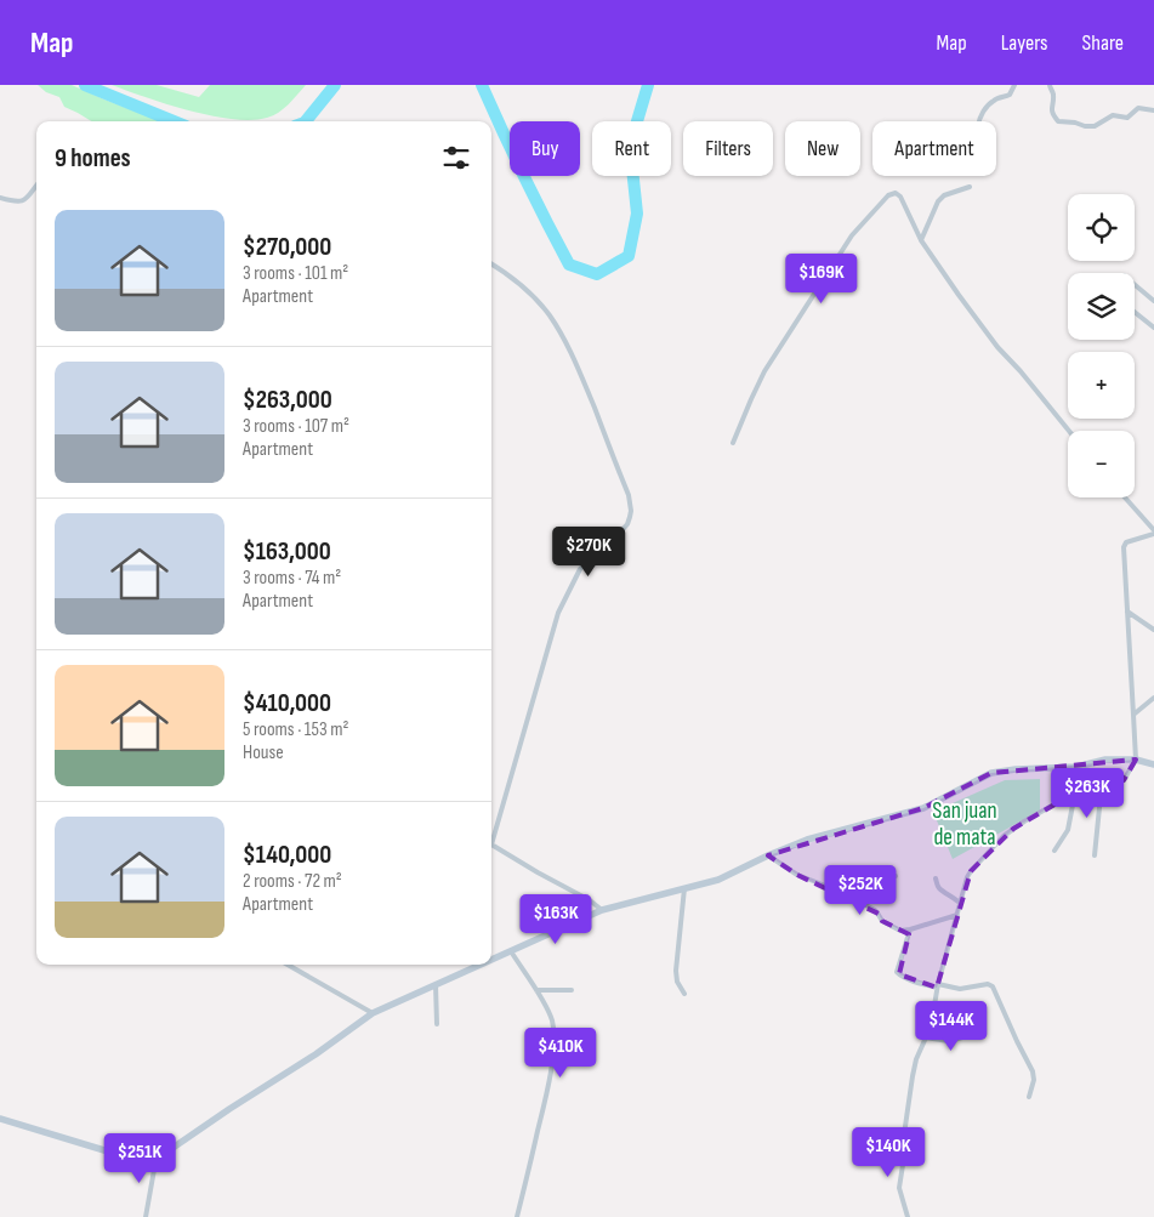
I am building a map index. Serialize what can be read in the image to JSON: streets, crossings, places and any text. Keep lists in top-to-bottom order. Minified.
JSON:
{"parks":["San juan de mata"],"page":{"header":"Map","nav":["Map","Layers","Share"],"chip":["Buy","Rent","Filters","New","Apartment"],"heading":"9 homes","map_buttons":["+","−"],"list":[{"name":"$270,000","note":"3 rooms · 101 m² · Apartment"},{"name":"$263,000","note":"3 rooms · 107 m² · Apartment"},{"name":"$163,000","note":"3 rooms · 74 m² · Apartment"},{"name":"$410,000","note":"5 rooms · 153 m² · House"},{"name":"$140,000","note":"2 rooms · 72 m² · Apartment"}],"price":["$169K","$270K","$263K","$252K","$163K","$144K","$410K","$140K","$251K"]}}
